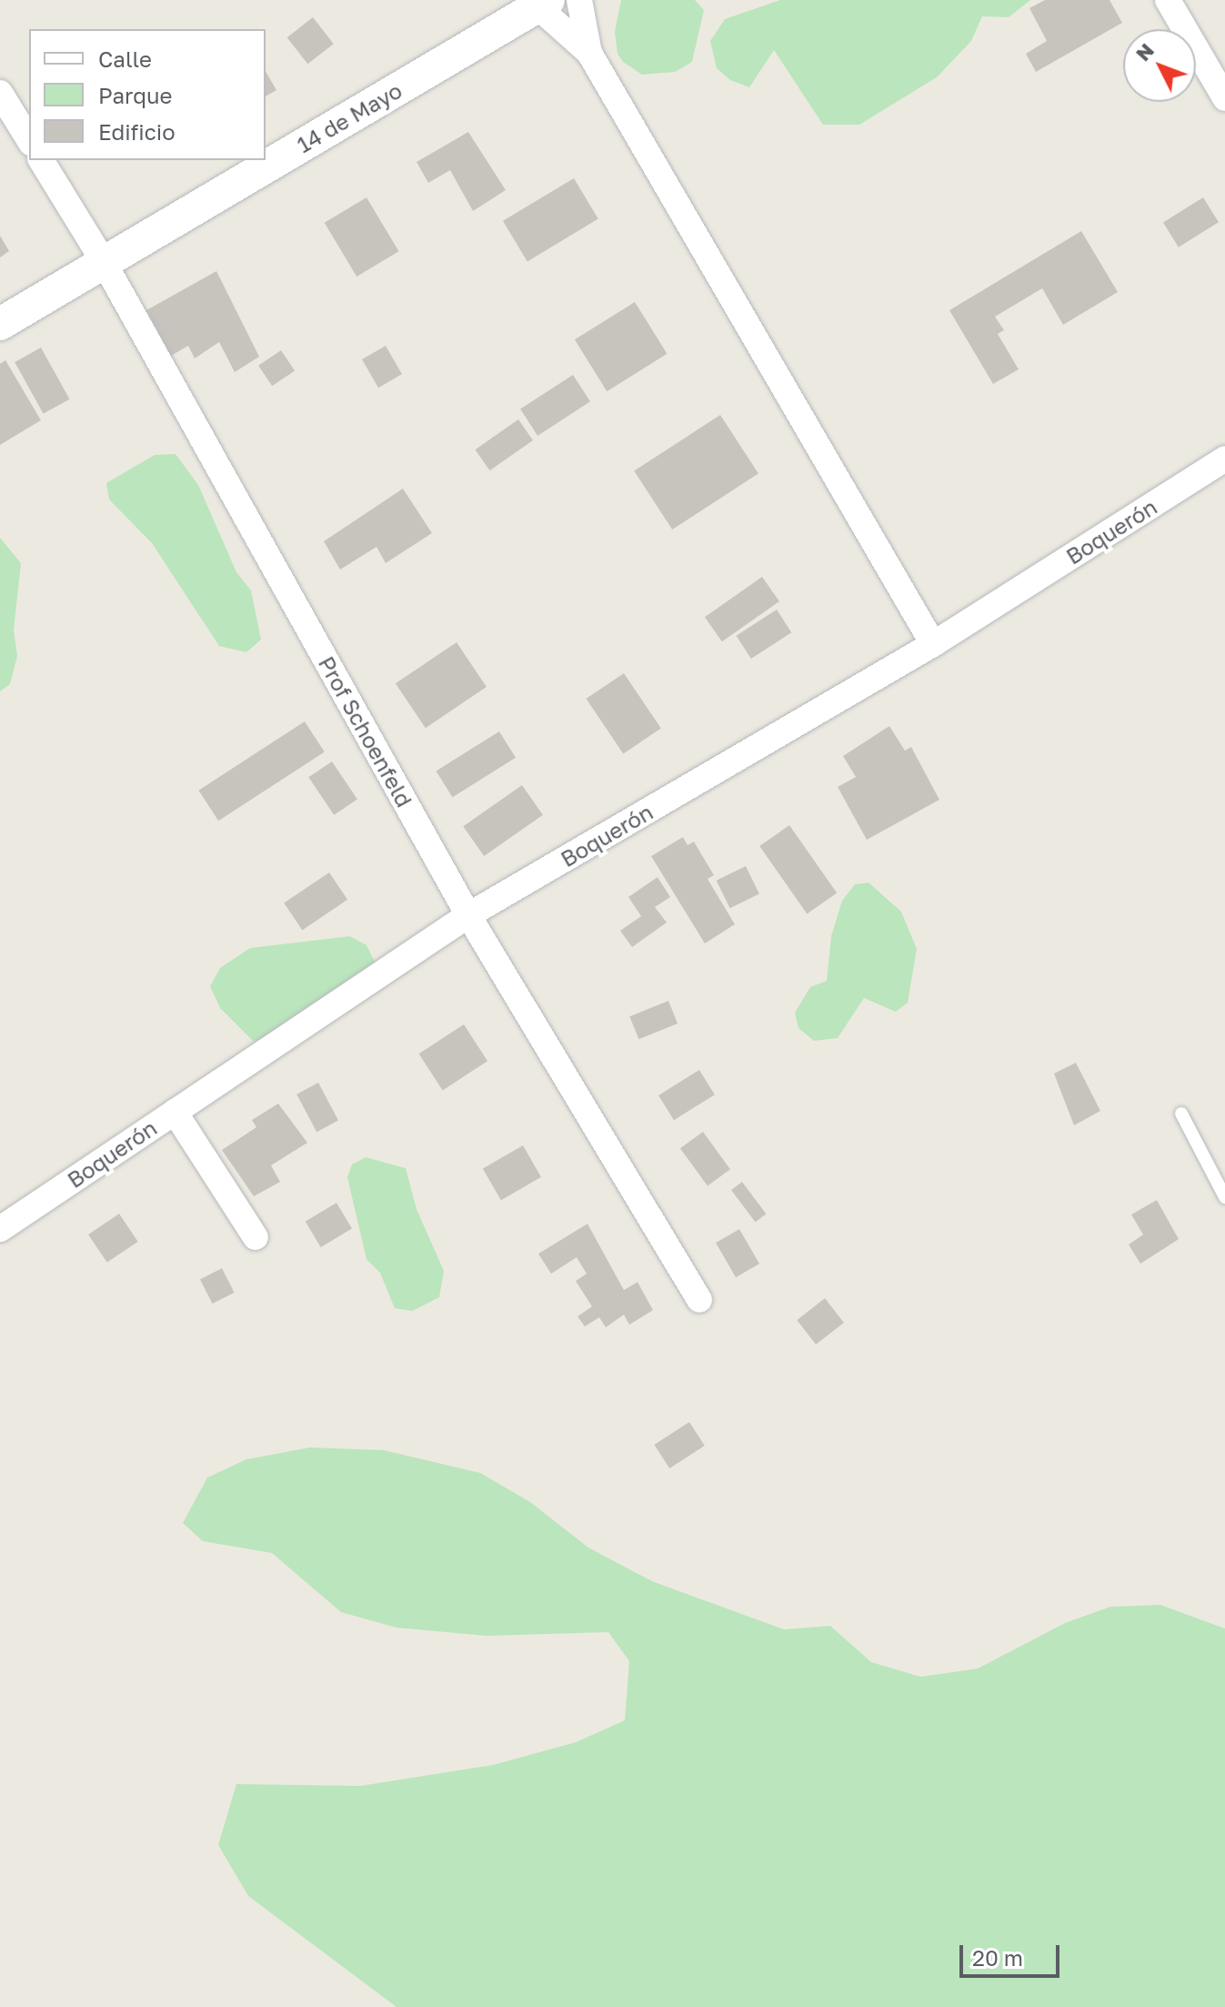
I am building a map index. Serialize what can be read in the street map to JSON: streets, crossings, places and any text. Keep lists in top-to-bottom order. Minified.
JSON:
{"streets":{"street":["14 de Mayo","Boquerón","Prof Schoenfeld"]},"crossings":[["14 de Mayo","Prof Schoenfeld"],["Boquerón","Prof Schoenfeld"]],"legend":["Calle","Parque","Edificio"],"scale_bar":"20 m","north":"top left"}
